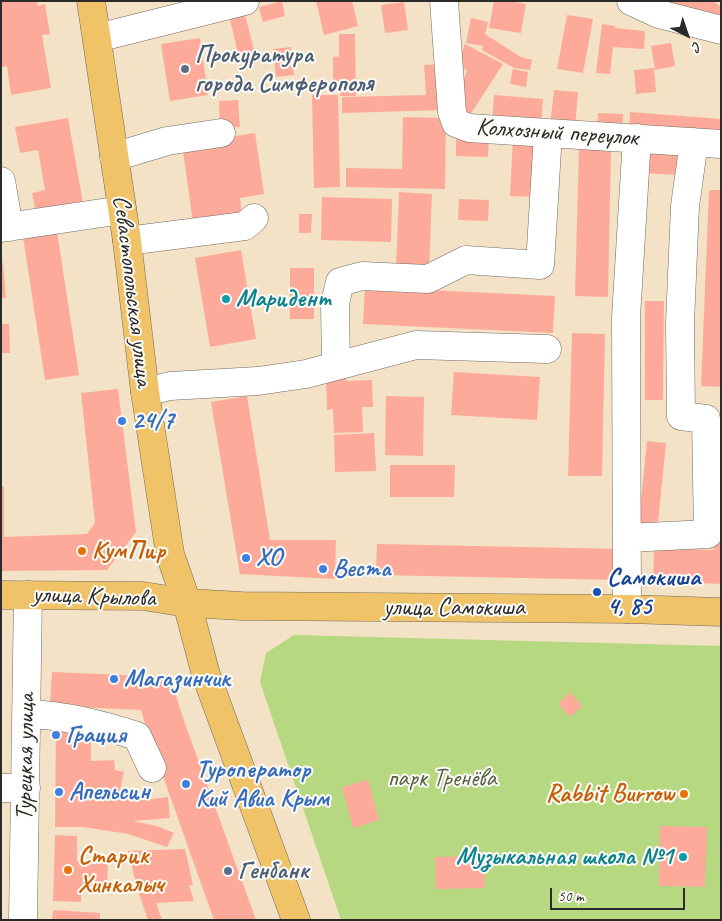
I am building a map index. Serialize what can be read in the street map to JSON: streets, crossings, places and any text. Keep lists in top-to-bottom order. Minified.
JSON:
{"streets":{"main road":["Севастопольская улица","улица Крылова","улица Самокиша"],"street":["Колхозный переулок","Турецкая улица"]},"crossings":[["Севастопольская улица","улица Крылова"],["Севастопольская улица","улица Самокиша"],["улица Крылова","улица Самокиша"],["улица Крылова","Турецкая улица"]],"parks":["парк Тренёва"],"places":["Прокуратура города Симферополя","Маридент","24/7","КумПир","ХО","Веста","Самокиша 4, 85","Магазинчик","Грация","Туроператор Кий Авиа Крым","Апельсин","Rabbit Burrow","Музыкальная школа №1","Старик Хинкалыч","Генбанк"],"scale_bar":"50 m","north":"bottom right"}
